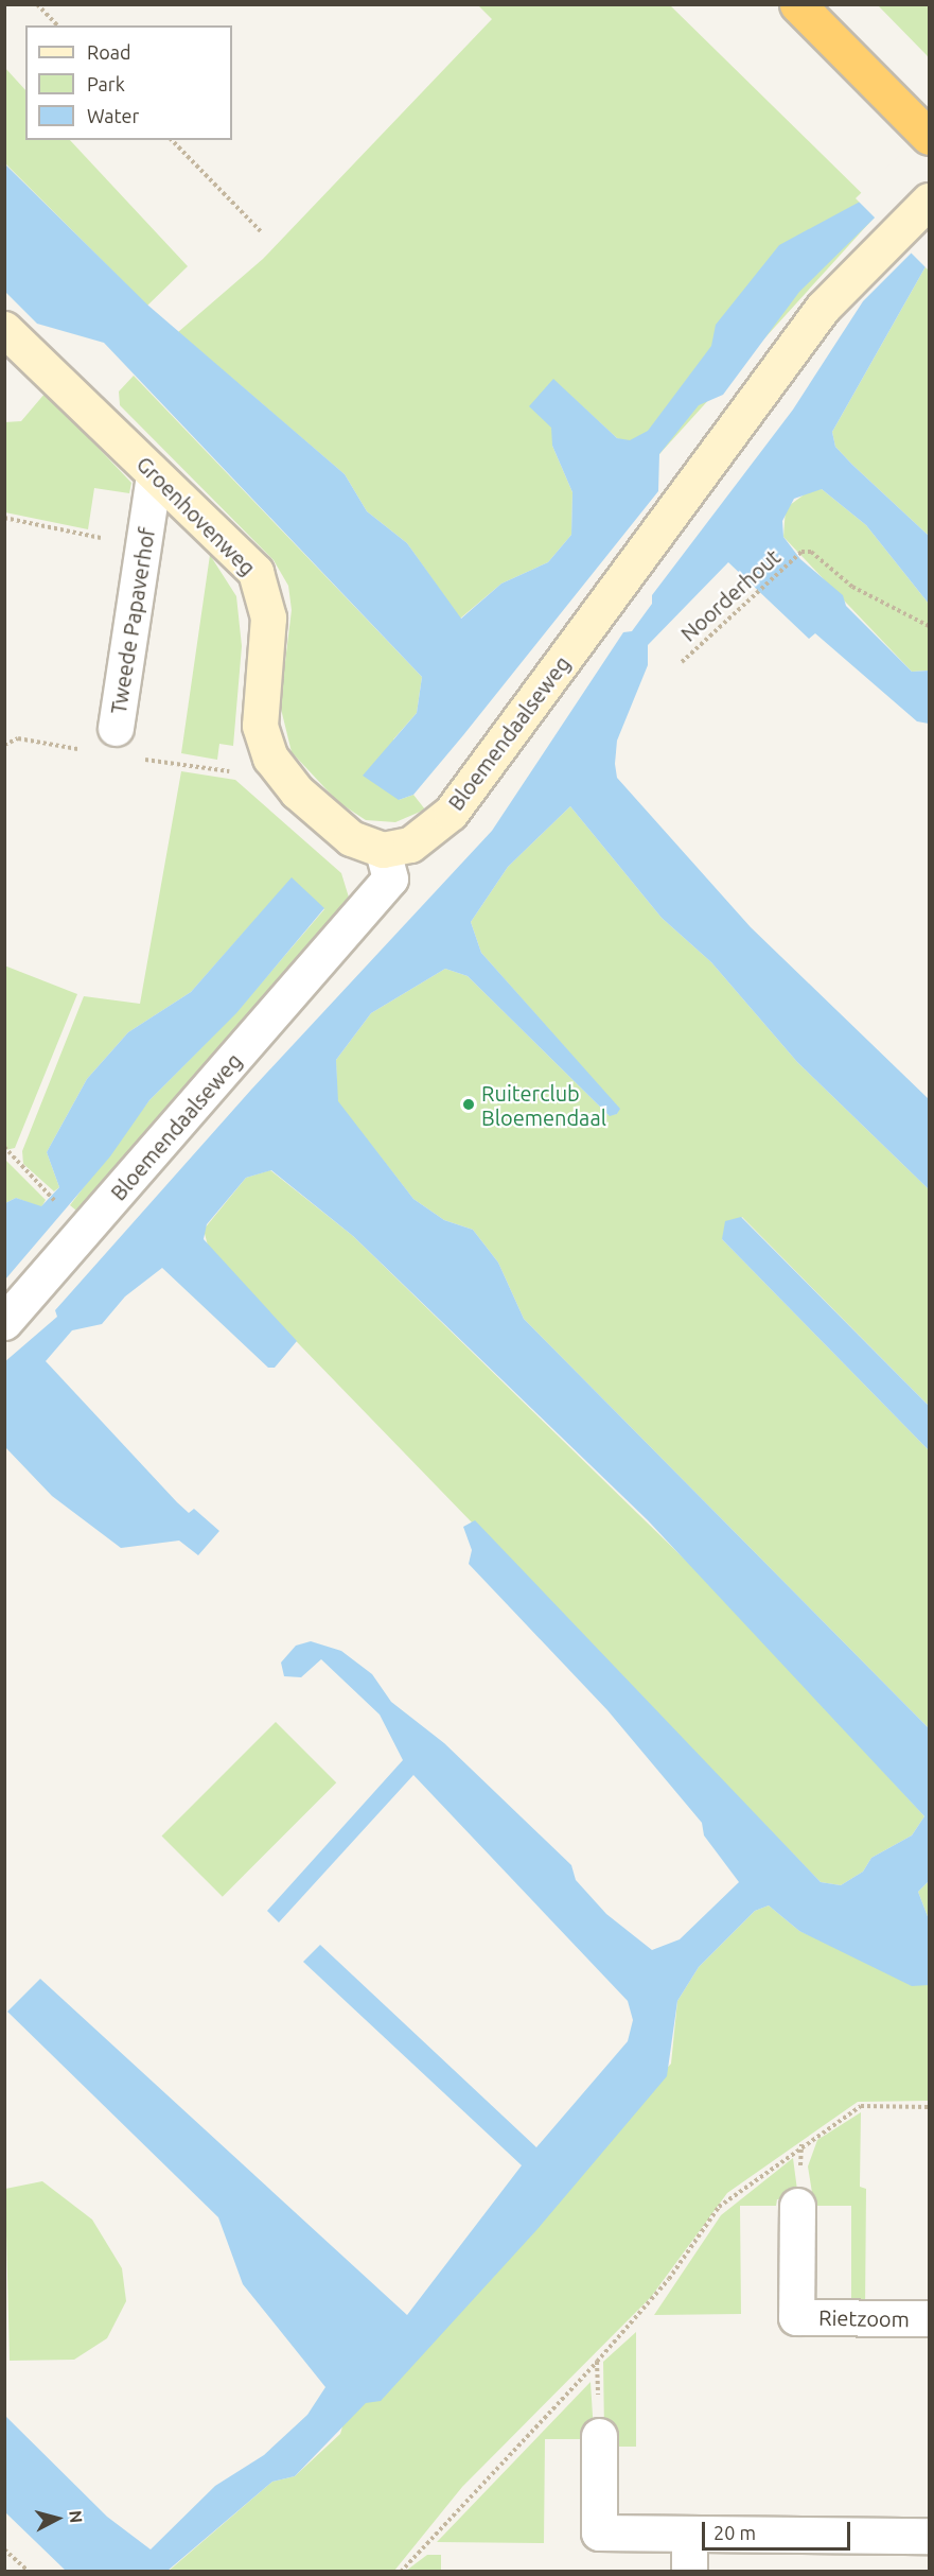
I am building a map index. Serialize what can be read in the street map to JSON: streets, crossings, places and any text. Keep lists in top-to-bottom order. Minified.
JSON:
{"streets":{"street":["Groenhovenweg","Tweede Papaverhof","Bloemendaalseweg","Rietzoom"],"path":["Noorderhout"]},"crossings":[["Groenhovenweg","Tweede Papaverhof"],["Groenhovenweg","Bloemendaalseweg"]],"places":["Ruiterclub Bloemendaal"],"legend":["Road","Park","Water"],"scale_bar":"20 m","north":"right"}
